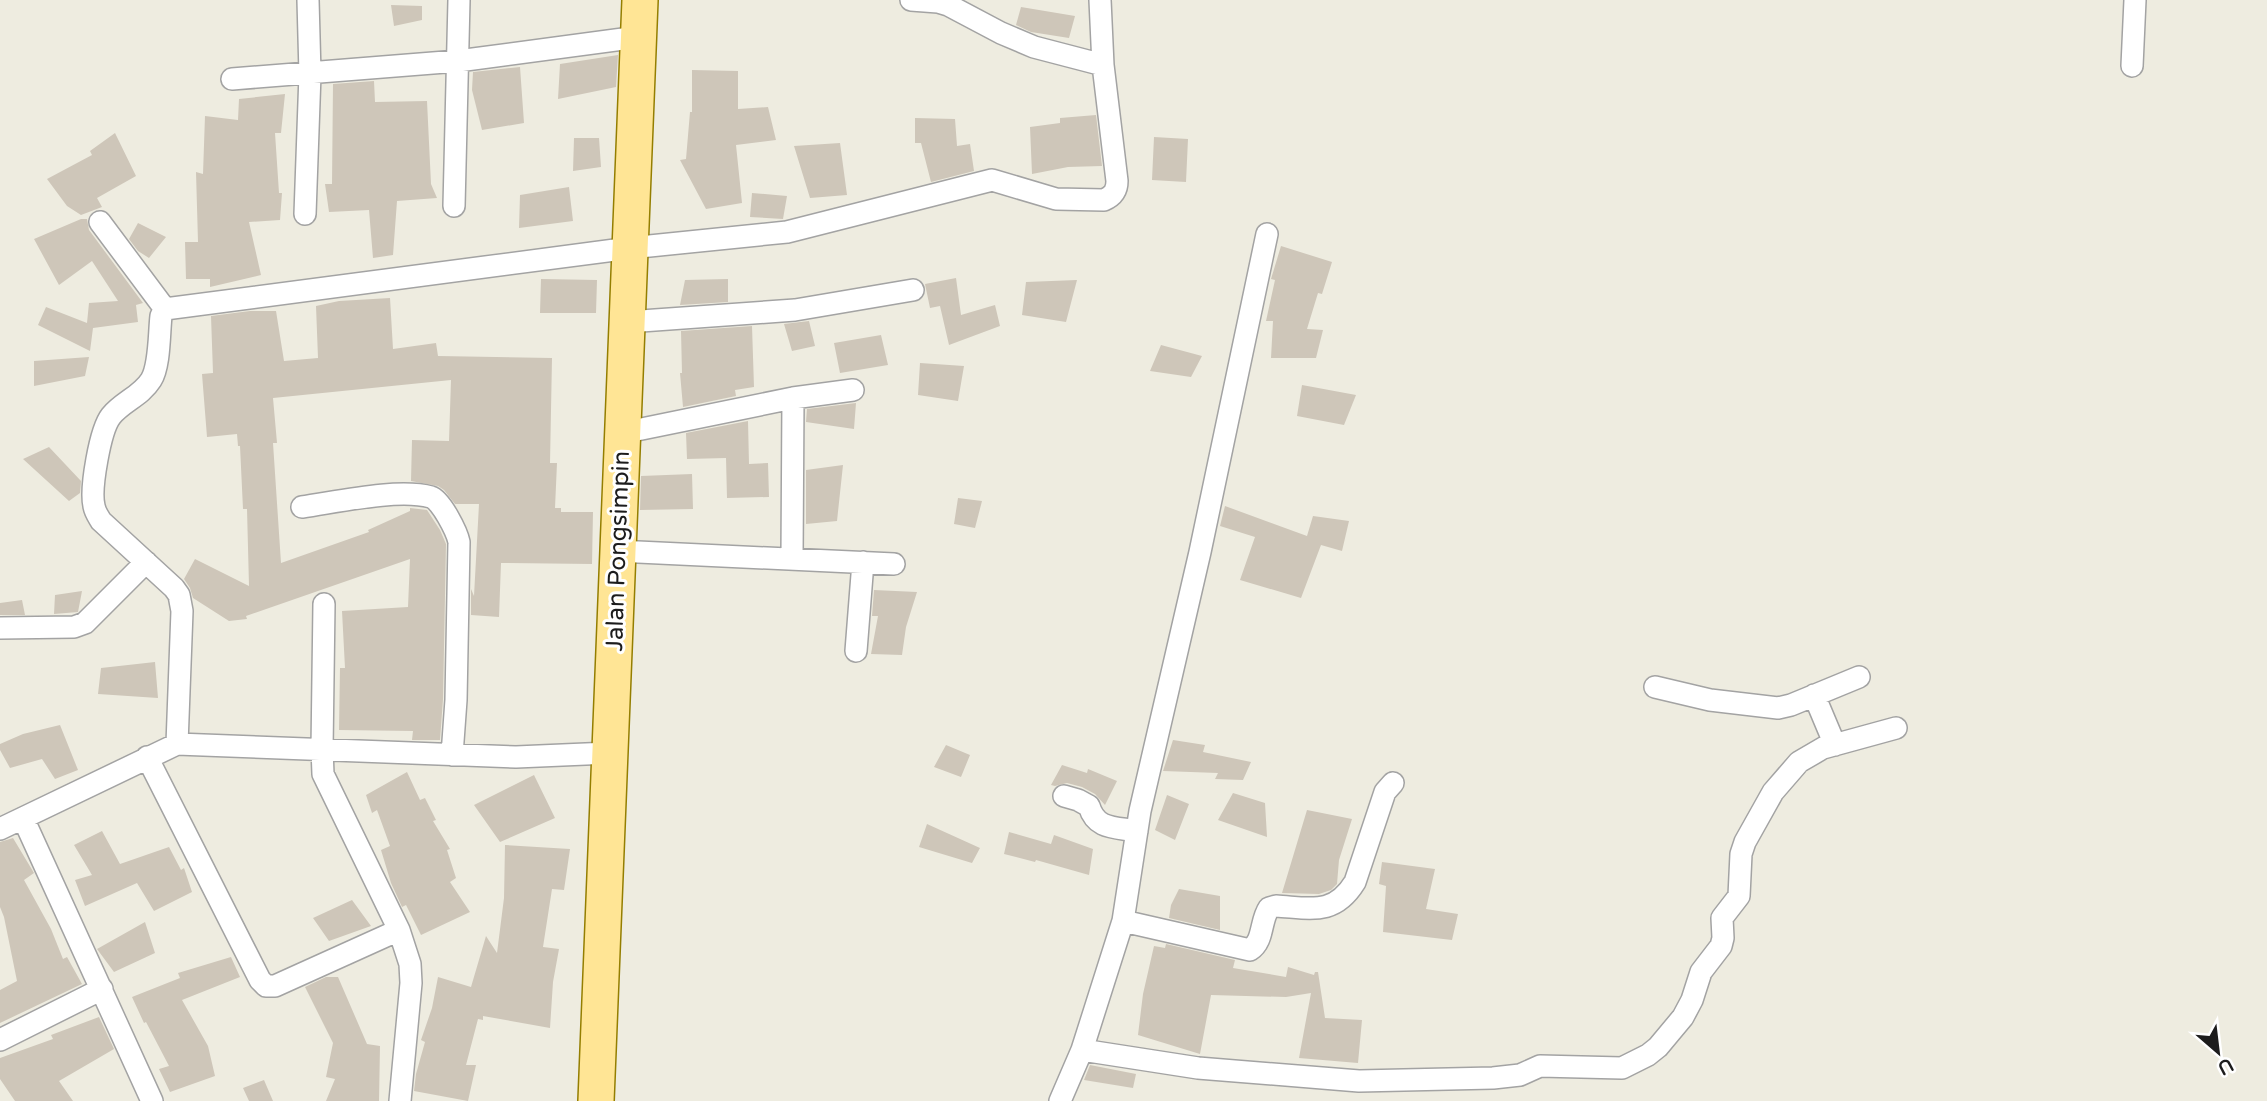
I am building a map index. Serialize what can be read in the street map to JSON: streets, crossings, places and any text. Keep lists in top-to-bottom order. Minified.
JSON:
{"streets":{"main road":["Jalan Pongsimpin"]},"north":"bottom right"}
